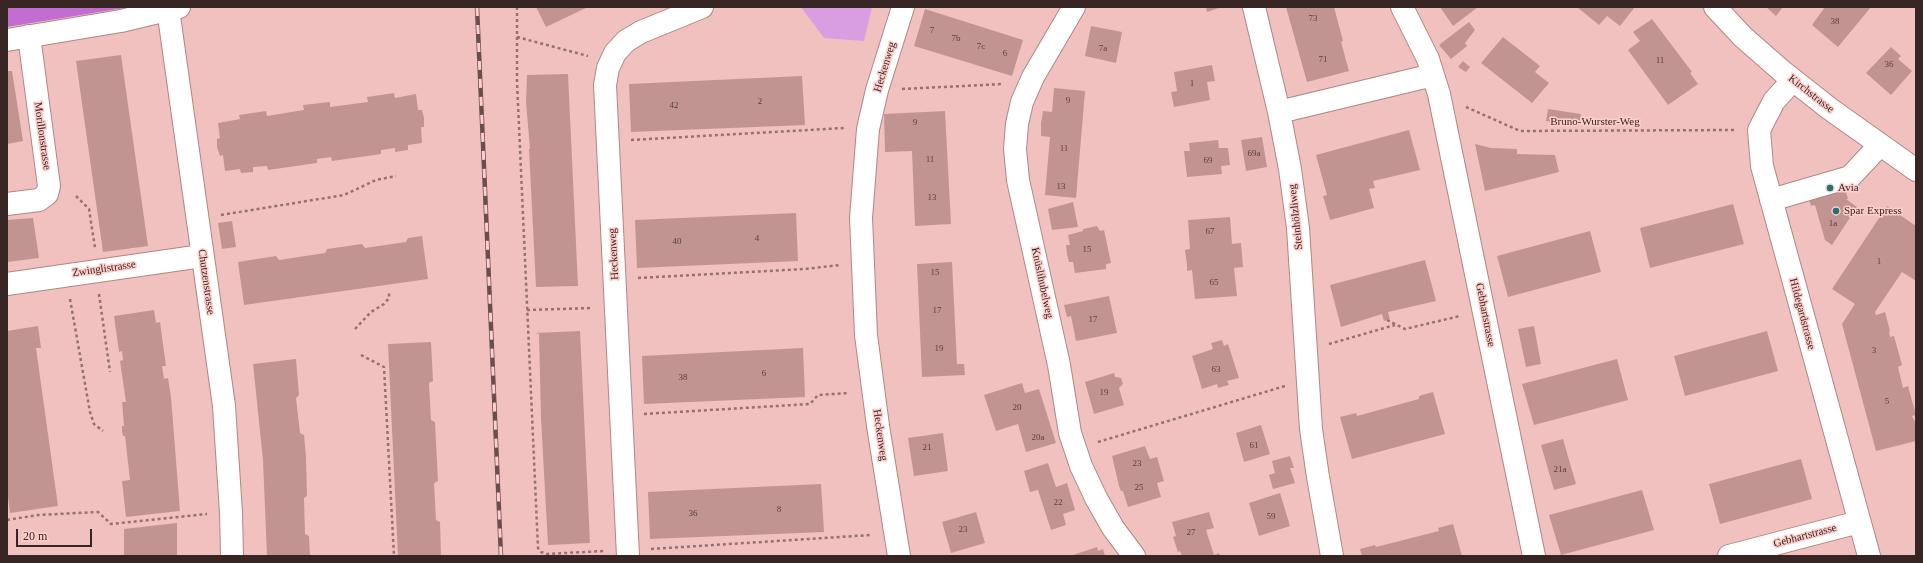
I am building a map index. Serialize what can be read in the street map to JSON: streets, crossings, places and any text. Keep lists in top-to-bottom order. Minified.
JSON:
{"streets":{"street":["Heckenweg","Kirchstrasse","Morillonstrasse","Steinhölzliweg","Zwinglistrasse","Chutzenstrasse","Knüslihubelweg","Hildegardstrasse","Gebhartstrasse"],"path":["Bruno-Wurster-Weg"]},"crossings":[["Bruno-Wurster-Weg","Hildegardstrasse"],["Bruno-Wurster-Weg","Gebhartstrasse"],["Zwinglistrasse","Chutzenstrasse"],["Hildegardstrasse","Gebhartstrasse"]],"places":["Avia","Spar Express"],"house_numbers":["73","38","7","7b","7c","7a","6","71","11","36","1","9","2","42","9","11","69a","11","69","13","13","1a","67","4","40","15","1","15","65","17","17","19","3","63","6","38","19","5","20","20a","61","21","23","21a","25","22","8","36","59","23","27"],"scale_bar":"20 m"}
